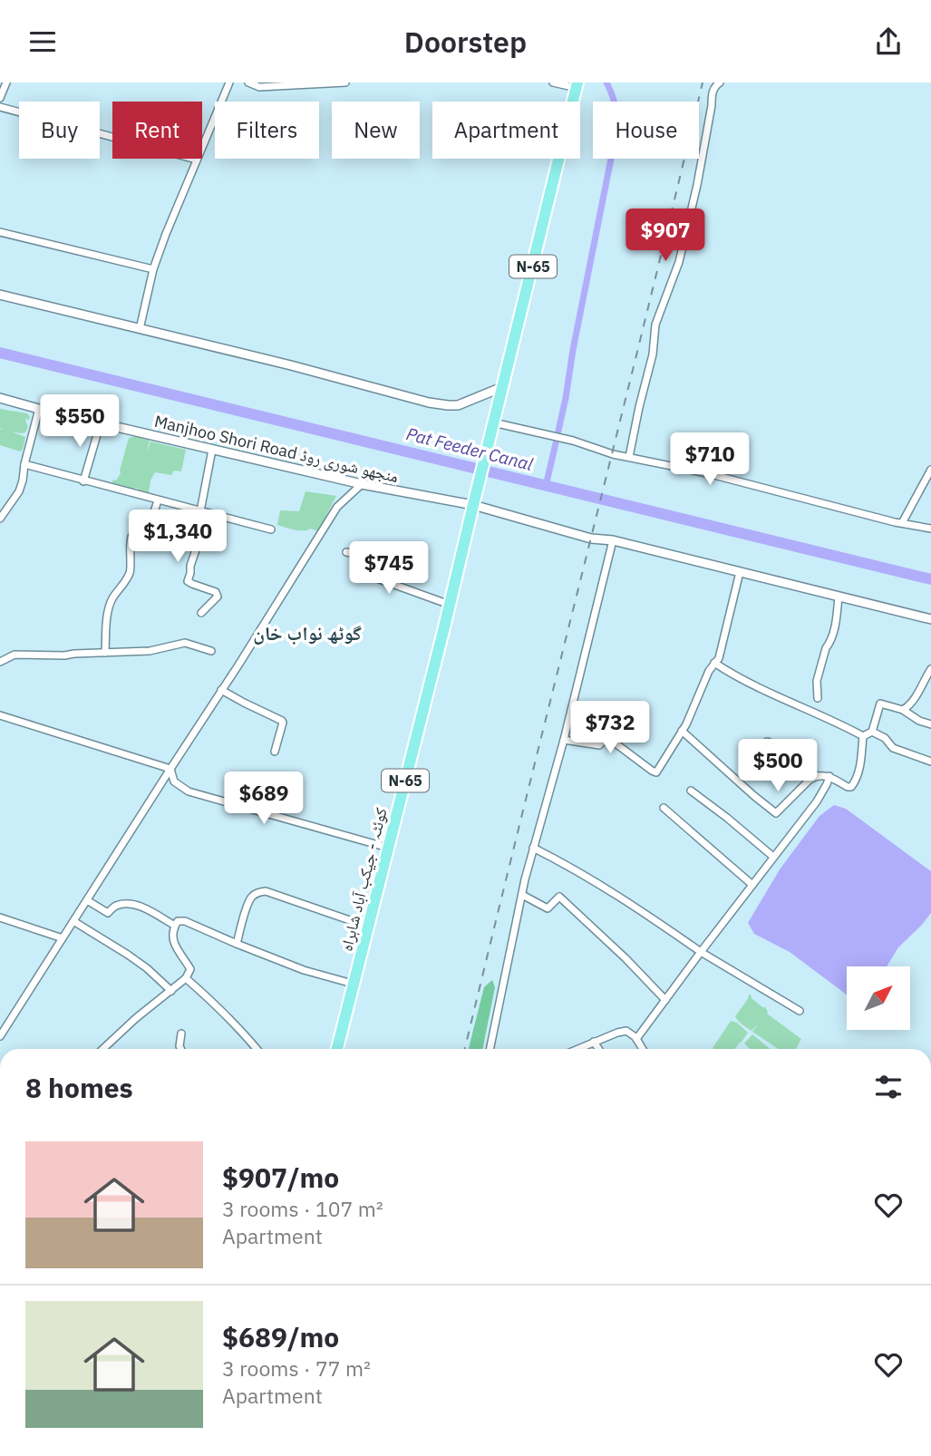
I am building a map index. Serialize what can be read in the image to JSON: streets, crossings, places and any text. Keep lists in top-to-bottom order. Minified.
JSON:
{"streets":{"highway":["N-65","کوئٹہ - جیکب آباد شاہراہ"],"street":["Manjhoo Shori Road منجھو شوری روڈ"]},"crossings":[["Manjhoo Shori Road منجھو شوری روڈ","کوئٹہ - جیکب آباد شاہراہ"]],"districts":["گوٹھ نواب خان"],"water":["Pat Feeder Canal"],"north":"top right","page":{"header":"Doorstep","chip":["Buy","Rent","Filters","New","Apartment","House"],"price":["$907","$550","$710","$1,340","$745","$732","$500","$689"],"heading":"8 homes","list":[{"name":"$907/mo","note":"3 rooms · 107 m² · Apartment"},{"name":"$689/mo","note":"3 rooms · 77 m² · Apartment"}]}}
